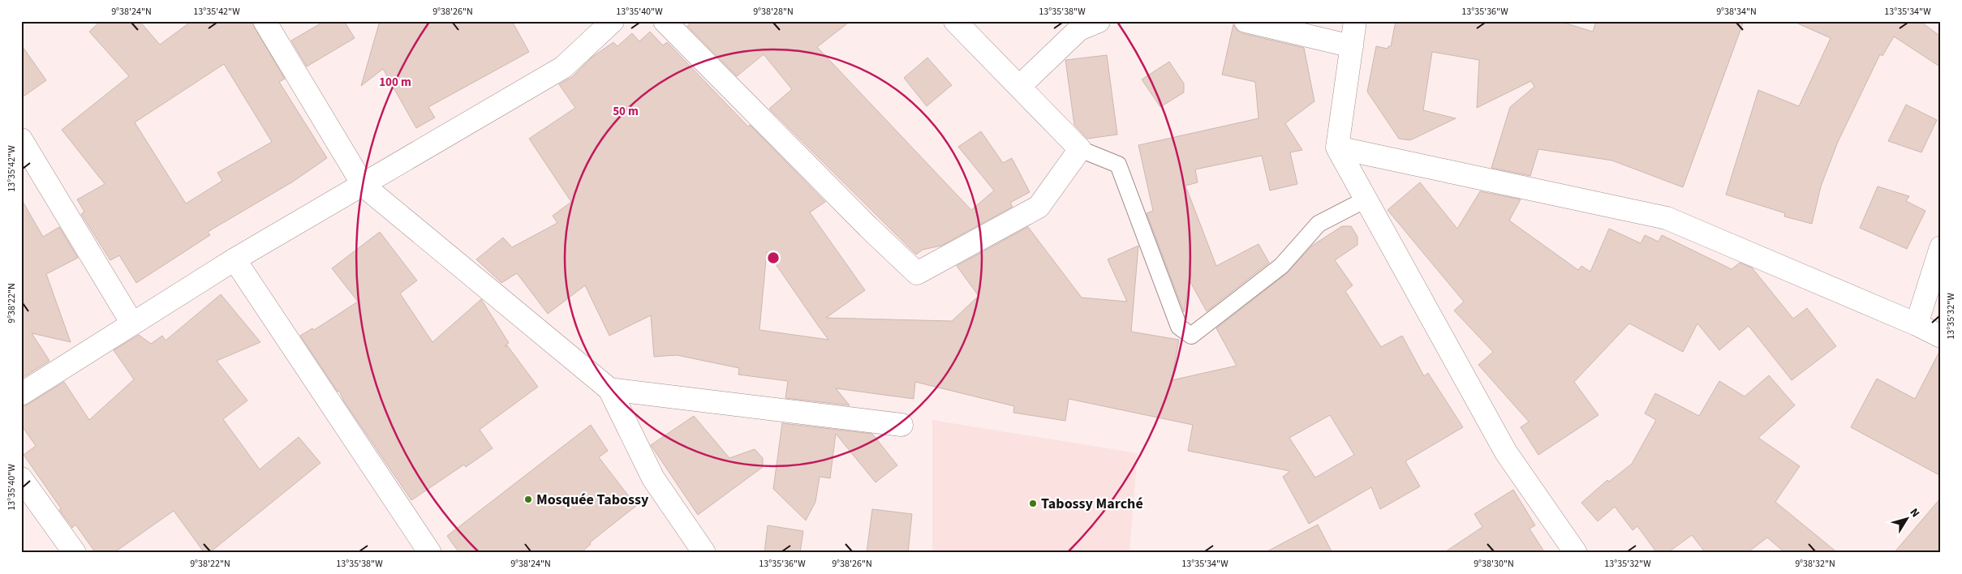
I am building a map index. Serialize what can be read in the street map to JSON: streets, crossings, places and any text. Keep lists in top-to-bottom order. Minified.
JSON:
{"places":["Mosquée Tabossy","Tabossy Marché"],"north":"top right","coordinates":["9°38'24\"N","13°35'42\"W","9°38'26\"N","13°35'40\"W","9°38'28\"N","13°35'38\"W","13°35'36\"W","9°38'34\"N","13°35'34\"W","9°38'22\"N","13°35'32\"W","9°38'30\"N","9°38'32\"N"],"rings":["100 m","50 m"]}
